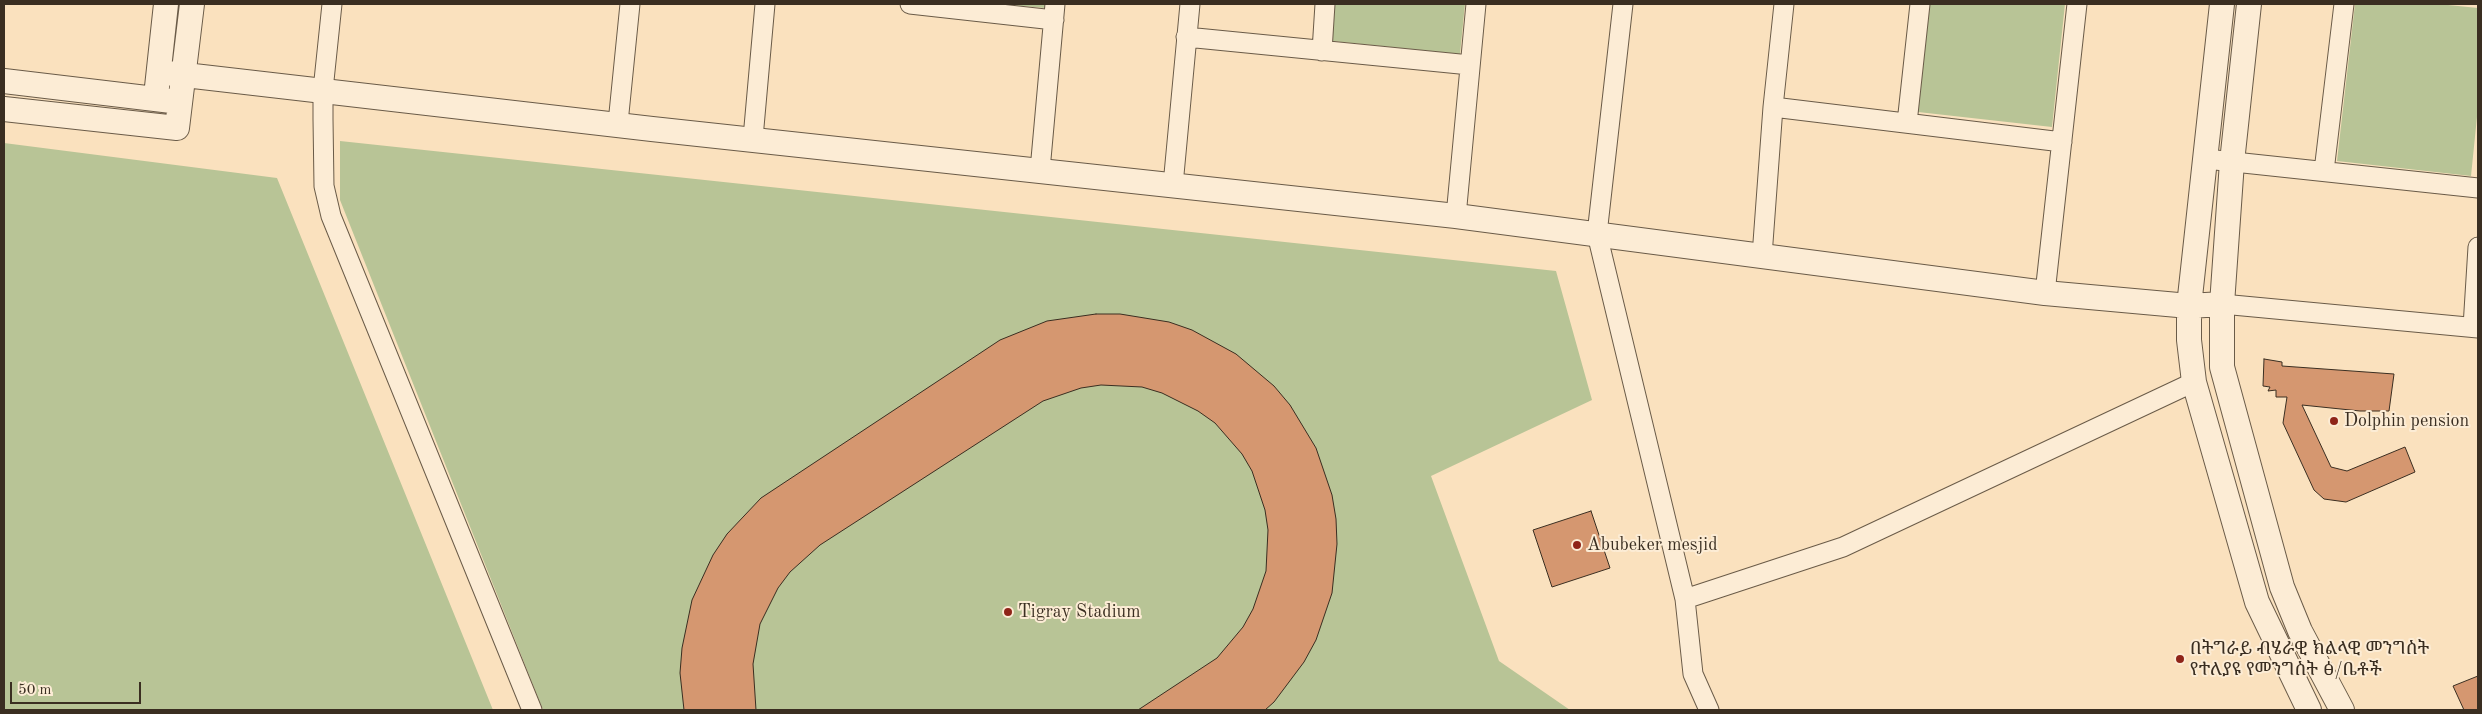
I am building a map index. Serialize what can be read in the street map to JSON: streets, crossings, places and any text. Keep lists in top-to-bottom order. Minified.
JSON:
{"places":["Dolphin pension","Abubeker mesjid","Tigray Stadium","በትግራይ ብሄራዊ ክልላዊ መንግስት የተለያዩ የመንግስት ፅ/ቤቶች"],"scale_bar":"50 m"}
